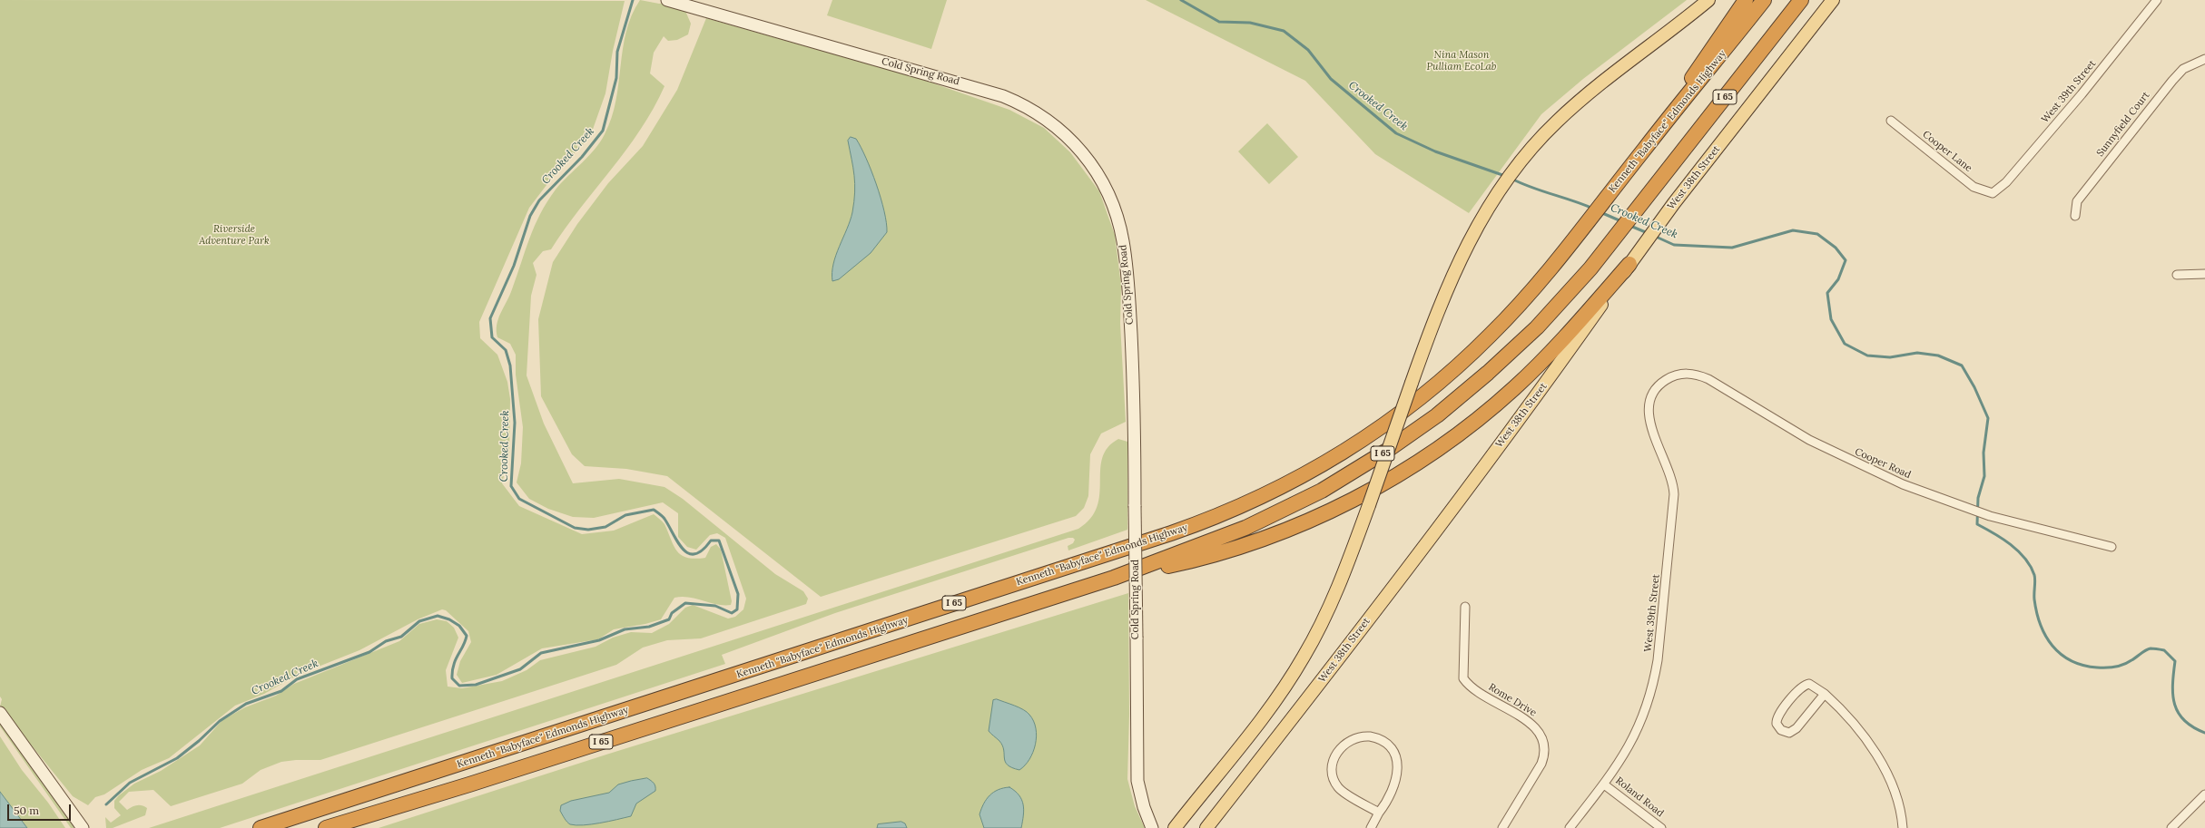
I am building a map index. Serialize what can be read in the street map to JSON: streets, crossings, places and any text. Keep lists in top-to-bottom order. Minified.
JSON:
{"streets":{"highway":["I 65","Kenneth \"Babyface\" Edmonds Highway"],"main road":["West 38th Street"],"street":["Cold Spring Road","West 39th Street","Sunnyfield Court","Cooper Lane","Cooper Road","Rome Drive","Roland Road"]},"crossings":[["West 39th Street","Cooper Lane"],["West 39th Street","Cooper Road"],["West 39th Street","Roland Road"]],"water":["Crooked Creek"],"parks":["Nina Mason Pulliam EcoLab","Riverside Adventure Park"],"scale_bar":"50 m"}
